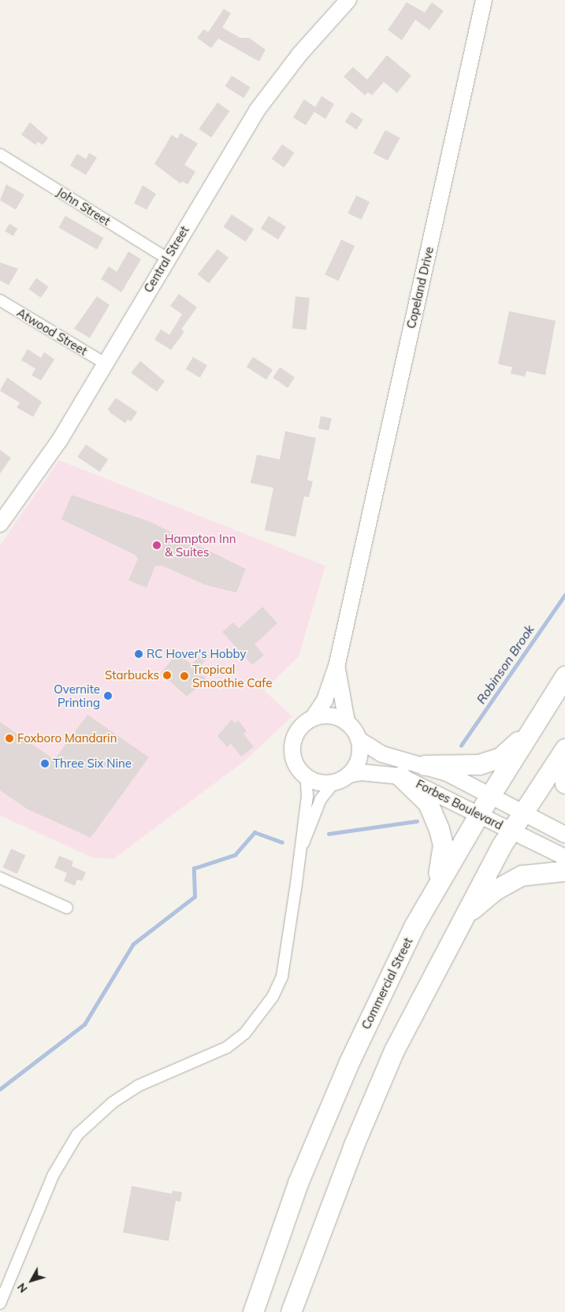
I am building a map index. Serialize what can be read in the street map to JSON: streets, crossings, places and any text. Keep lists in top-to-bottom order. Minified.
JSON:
{"streets":{"highway":["Commercial Street"],"street":["John Street","Central Street","Copeland Drive","Atwood Street","Forbes Boulevard"]},"crossings":[["John Street","Central Street"],["Central Street","Atwood Street"],["Forbes Boulevard","Commercial Street"]],"water":["Robinson Brook"],"places":["Hampton Inn & Suites","RC Hover's Hobby","Starbucks","Tropical Smoothie Cafe","Overnite Printing","Foxboro Mandarin","Three Six Nine"],"north":"bottom left"}
